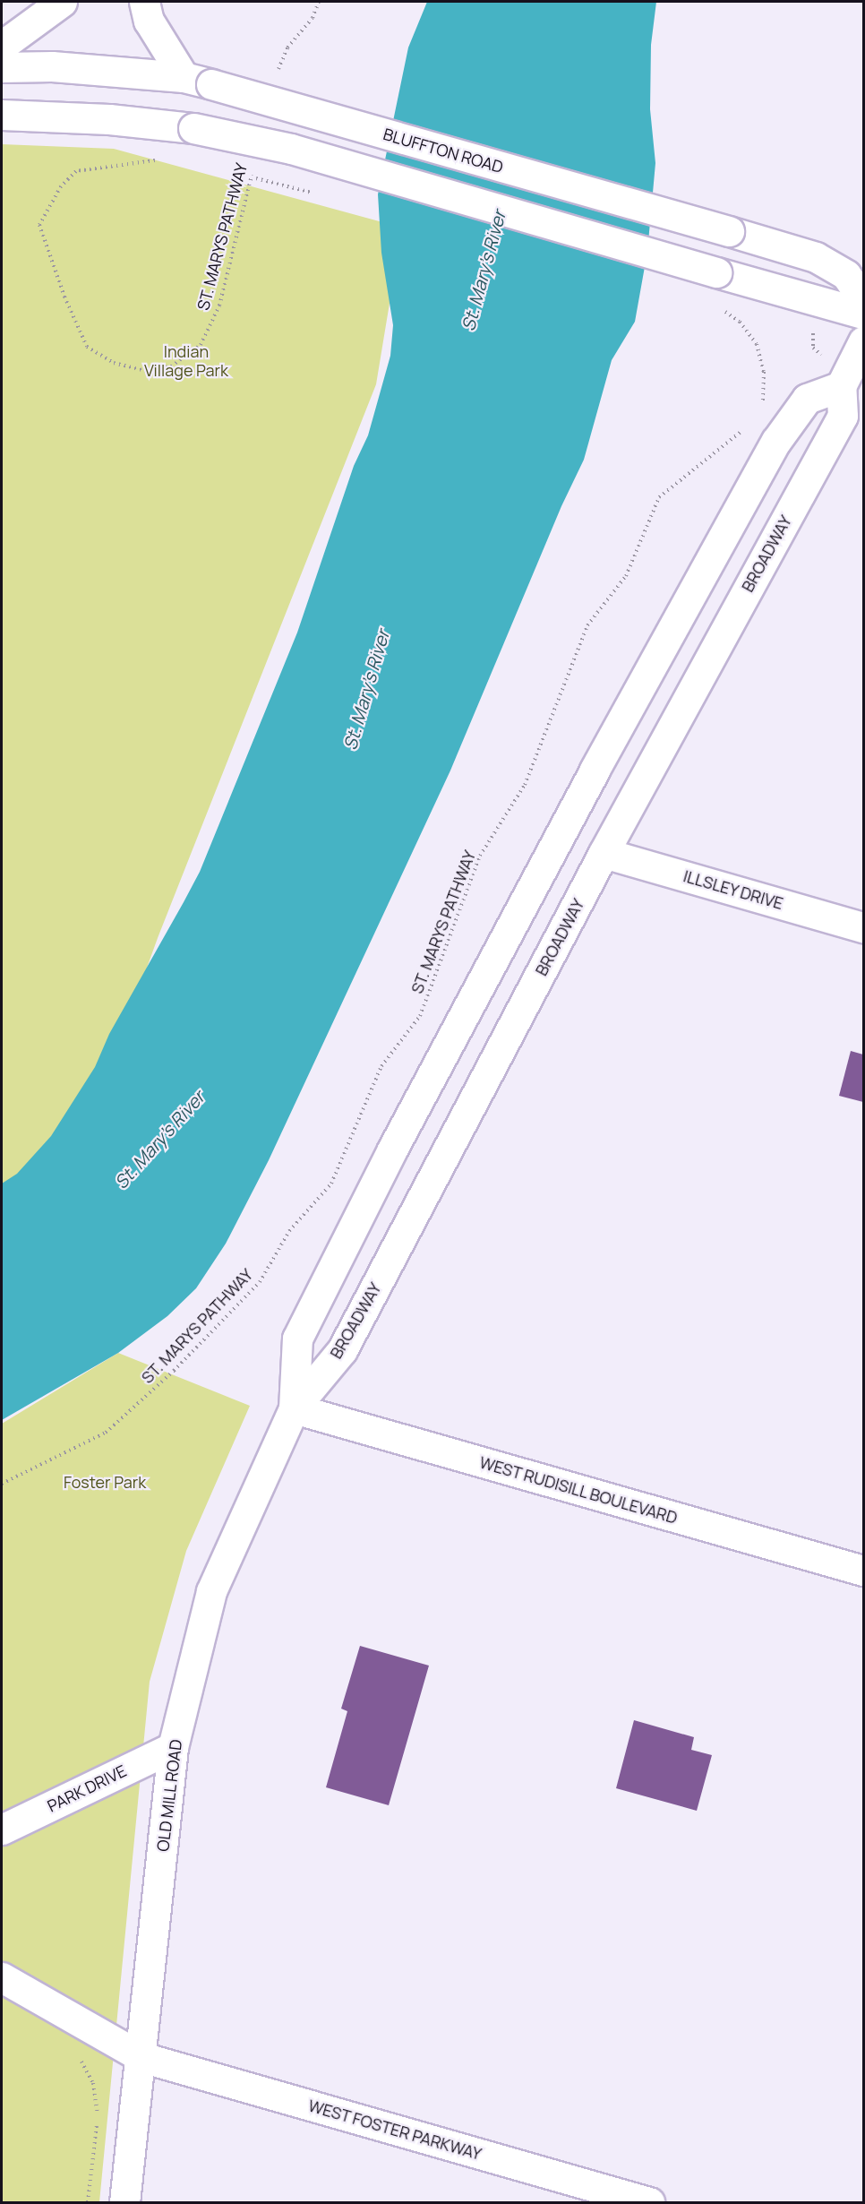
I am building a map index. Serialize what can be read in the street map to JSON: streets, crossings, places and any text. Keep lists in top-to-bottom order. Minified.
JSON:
{"streets":{"main road":["BLUFFTON ROAD","BROADWAY","ILLSLEY DRIVE","WEST RUDISILL BOULEVARD","PARK DRIVE","OLD MILL ROAD","WEST FOSTER PARKWAY"],"path":["ST. MARYS PATHWAY"]},"crossings":[["BROADWAY","ILLSLEY DRIVE"],["BROADWAY","WEST RUDISILL BOULEVARD"],["BROADWAY","OLD MILL ROAD"],["WEST RUDISILL BOULEVARD","OLD MILL ROAD"],["PARK DRIVE","OLD MILL ROAD"],["OLD MILL ROAD","WEST FOSTER PARKWAY"]],"water":["St. Mary's River"],"parks":["Indian Village Park","Foster Park"]}
